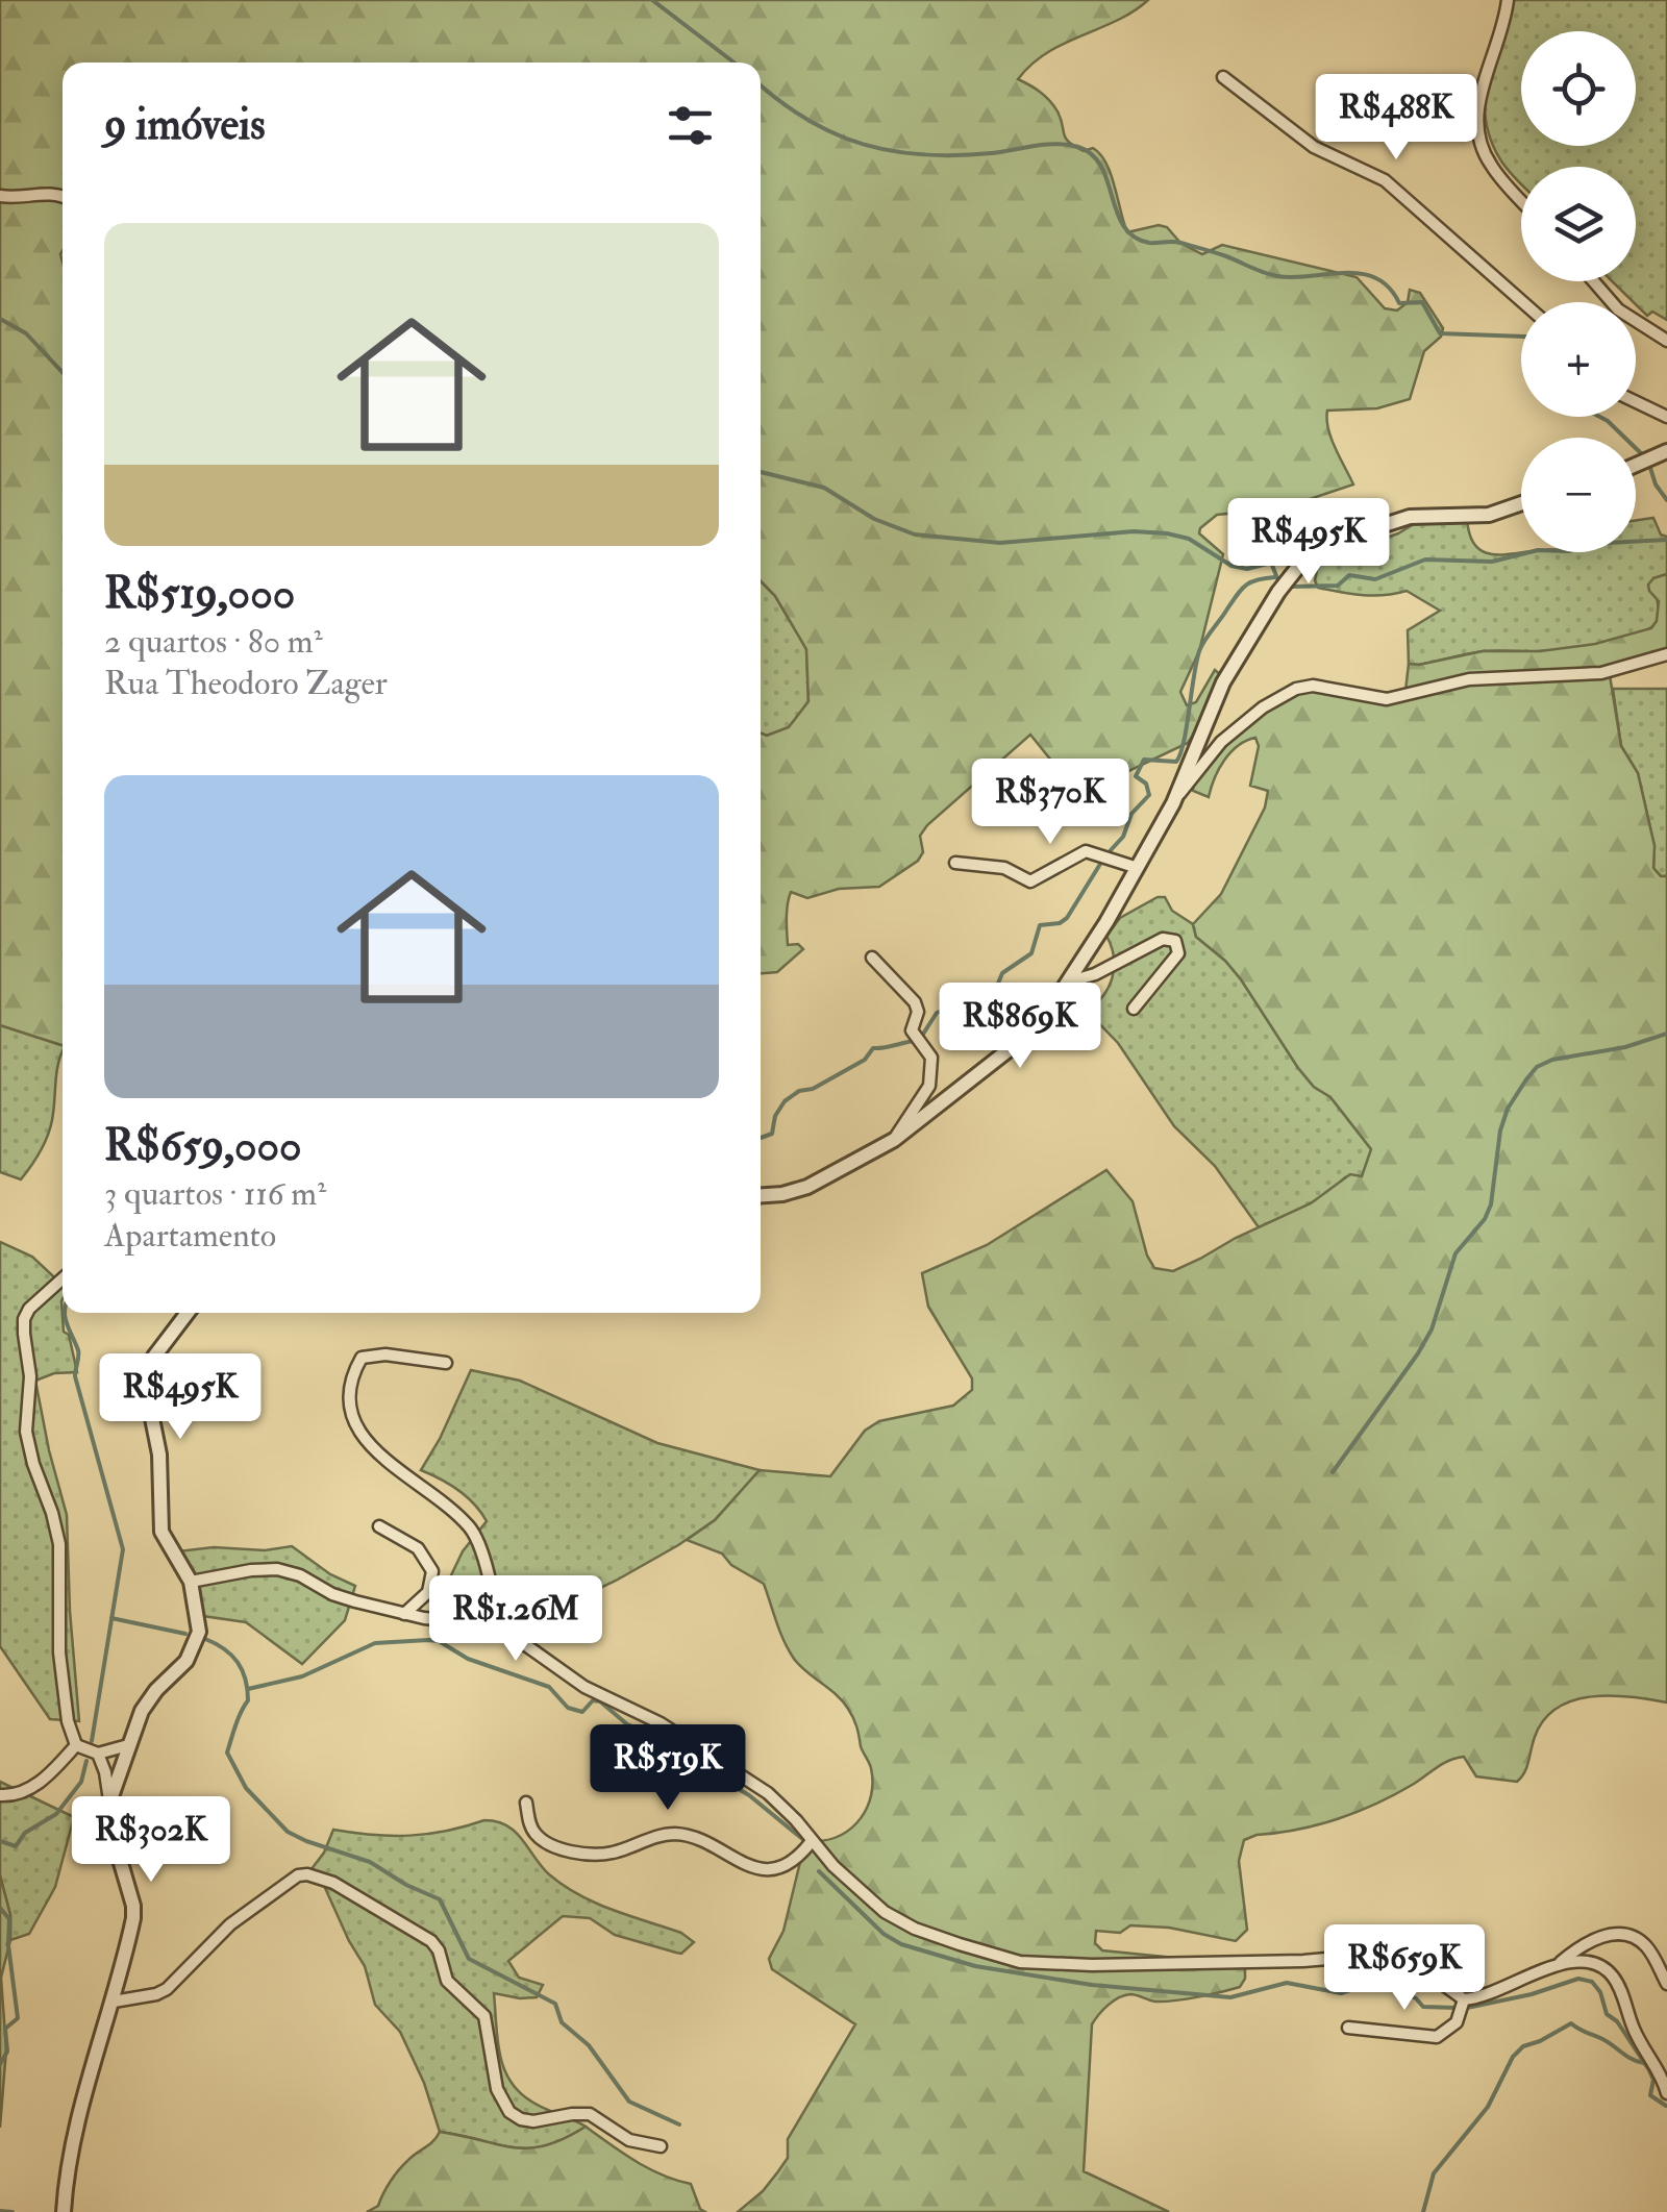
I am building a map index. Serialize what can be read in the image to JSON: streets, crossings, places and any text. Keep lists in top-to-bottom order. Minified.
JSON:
{"page":{"map_buttons":["+","−"],"heading":"9 imóveis","price":["R$488K","R$495K","R$370K","R$869K","R$495K","R$1.26M","R$519K","R$302K","R$659K"],"list":[{"name":"R$519,000","note":"2 quartos · 80 m² · Rua Theodoro Zager"},{"name":"R$659,000","note":"3 quartos · 116 m² · Apartamento"}]}}
